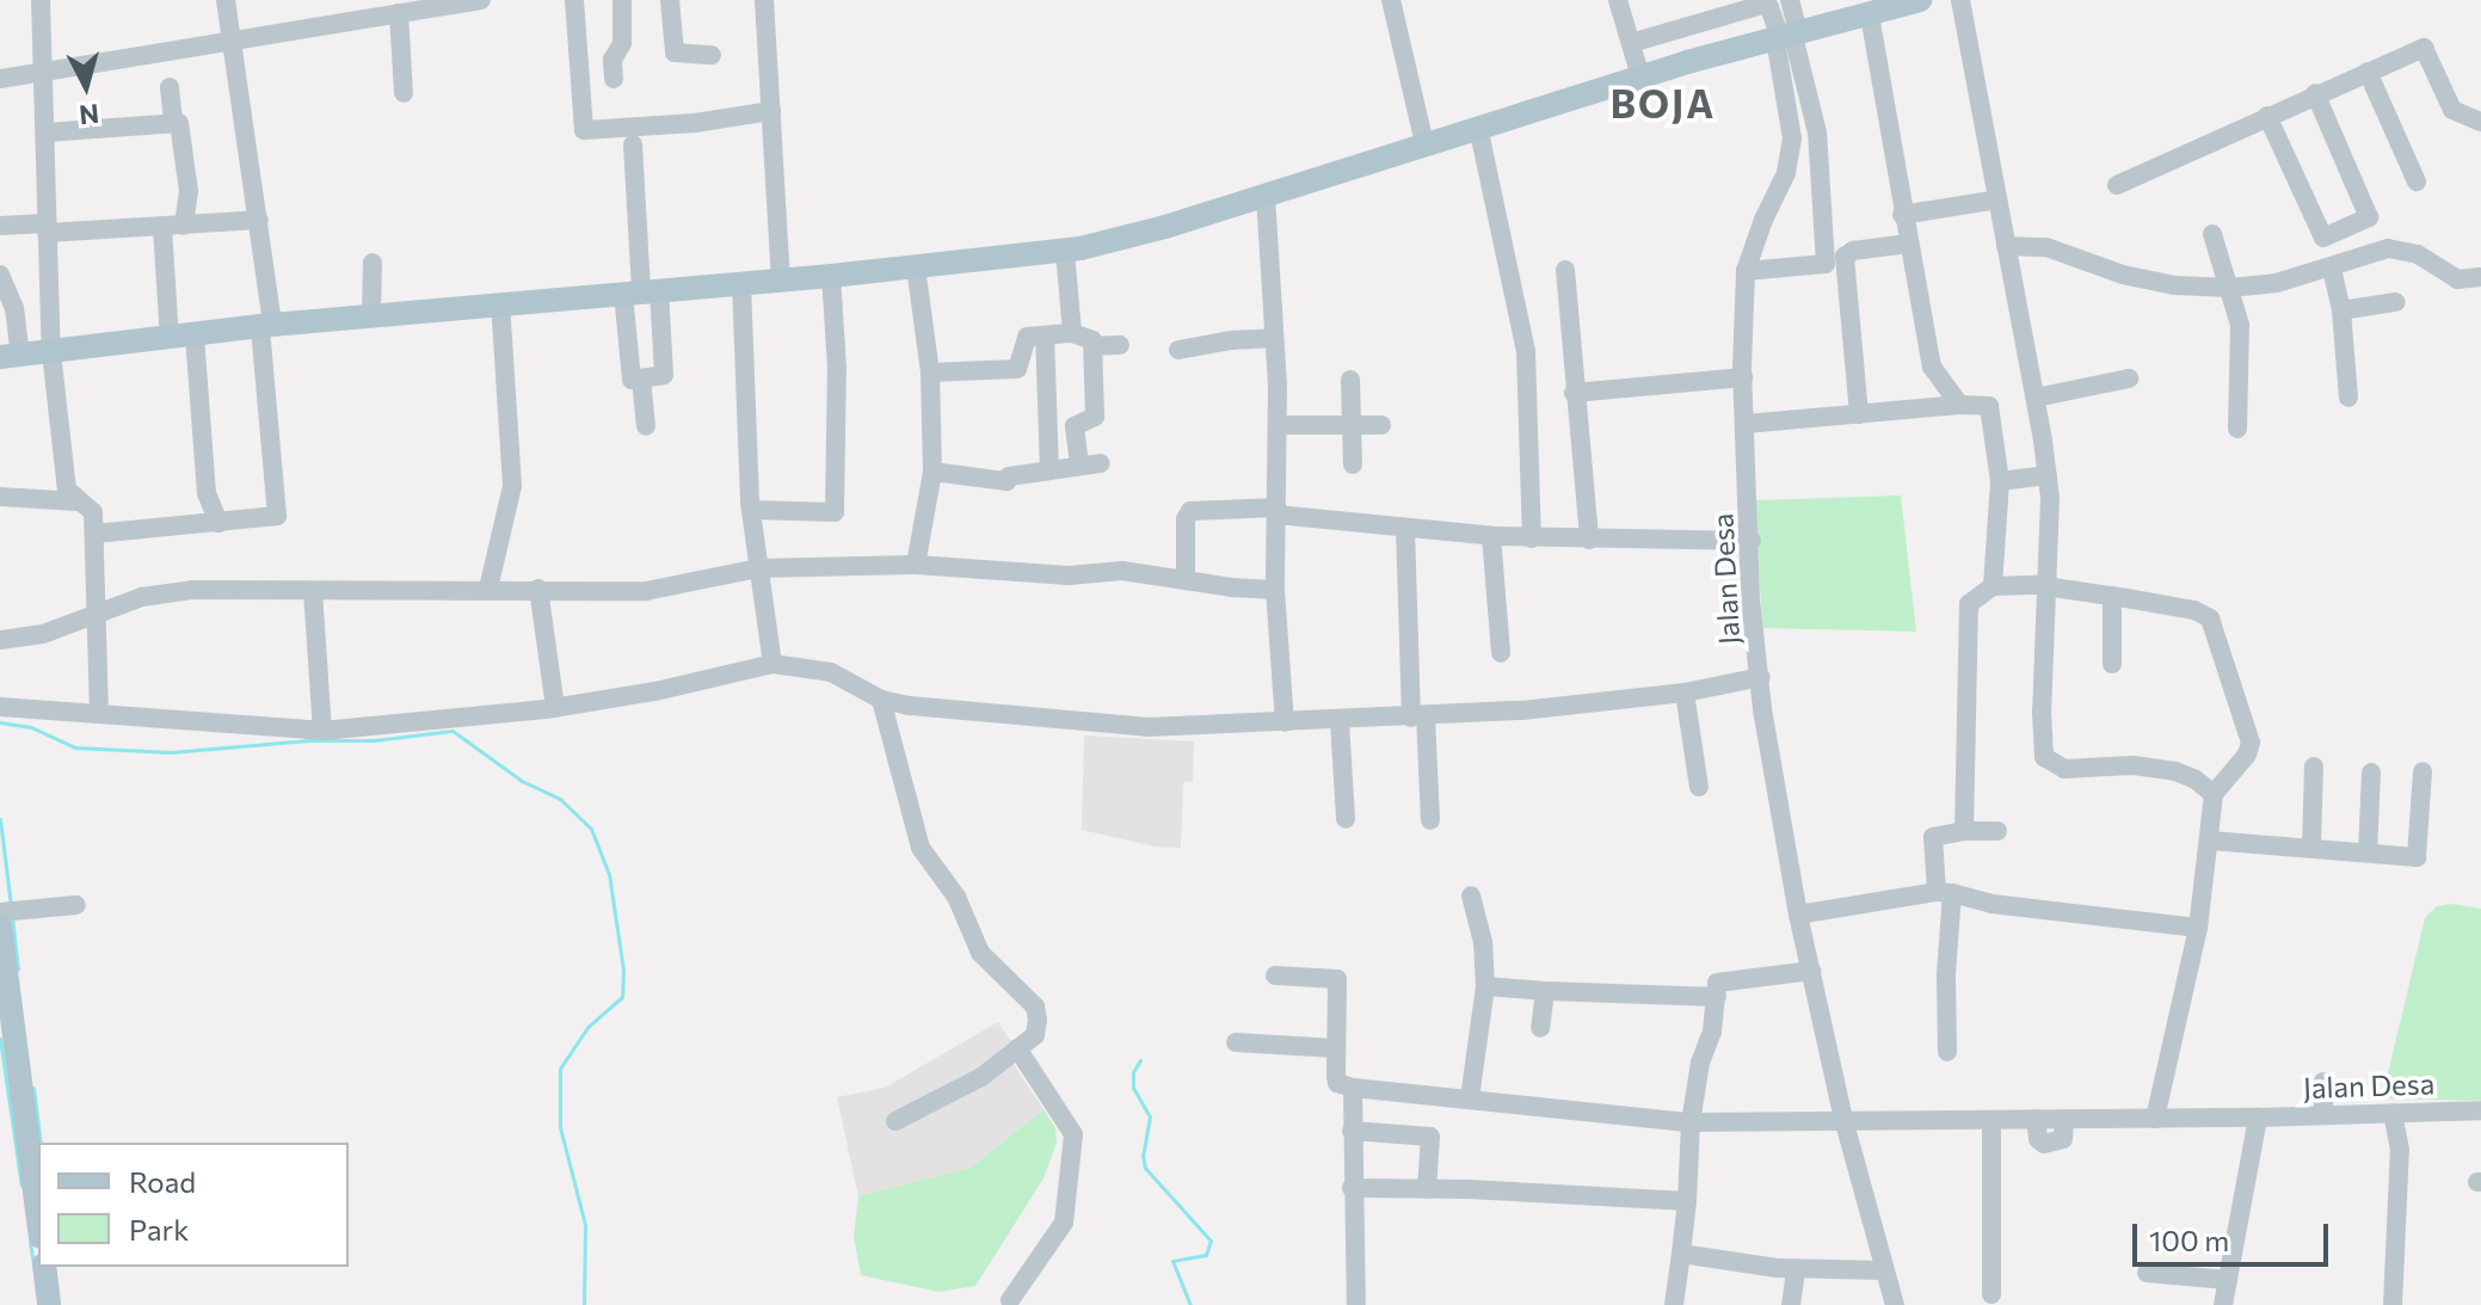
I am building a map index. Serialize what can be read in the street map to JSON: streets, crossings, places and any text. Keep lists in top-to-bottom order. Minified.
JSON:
{"streets":{"street":["Jalan Desa"]},"districts":["BOJA"],"legend":["Road","Park"],"scale_bar":"100 m","north":"bottom"}
